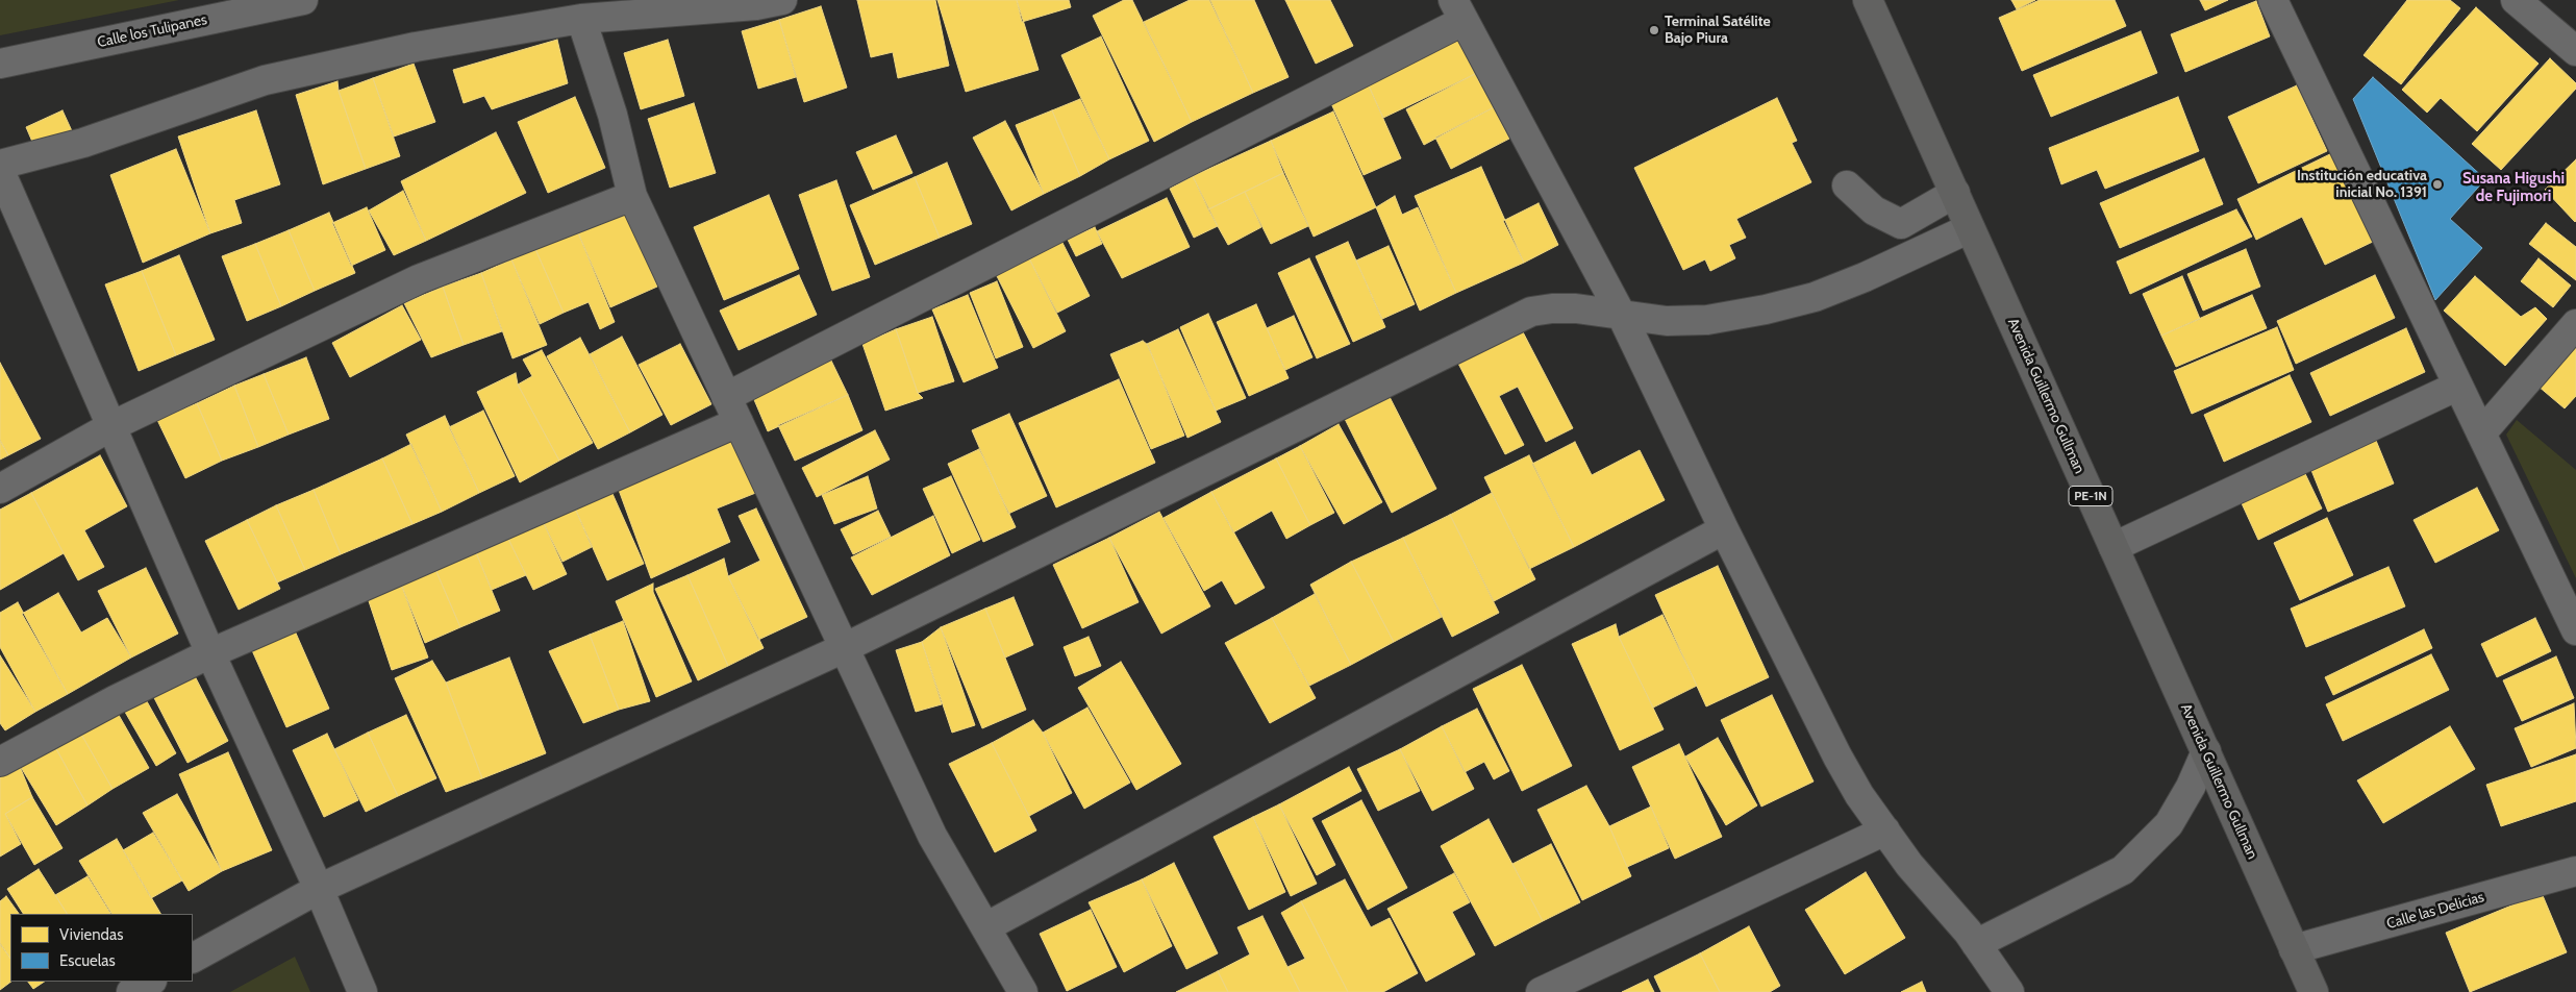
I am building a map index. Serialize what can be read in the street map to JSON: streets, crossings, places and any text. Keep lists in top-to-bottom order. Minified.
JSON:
{"streets":{"main road":["Avenida Guillermo Gullman","PE-1N"],"street":["Calle los Tulipanes","Calle las Delicias"]},"crossings":[["Avenida Guillermo Gullman","Calle las Delicias"]],"districts":["Susana Higushi de Fujimori"],"places":["Terminal Satélite Bajo Piura","Institución educativa inicial No. 1391"],"legend":["Viviendas","Escuelas"]}
